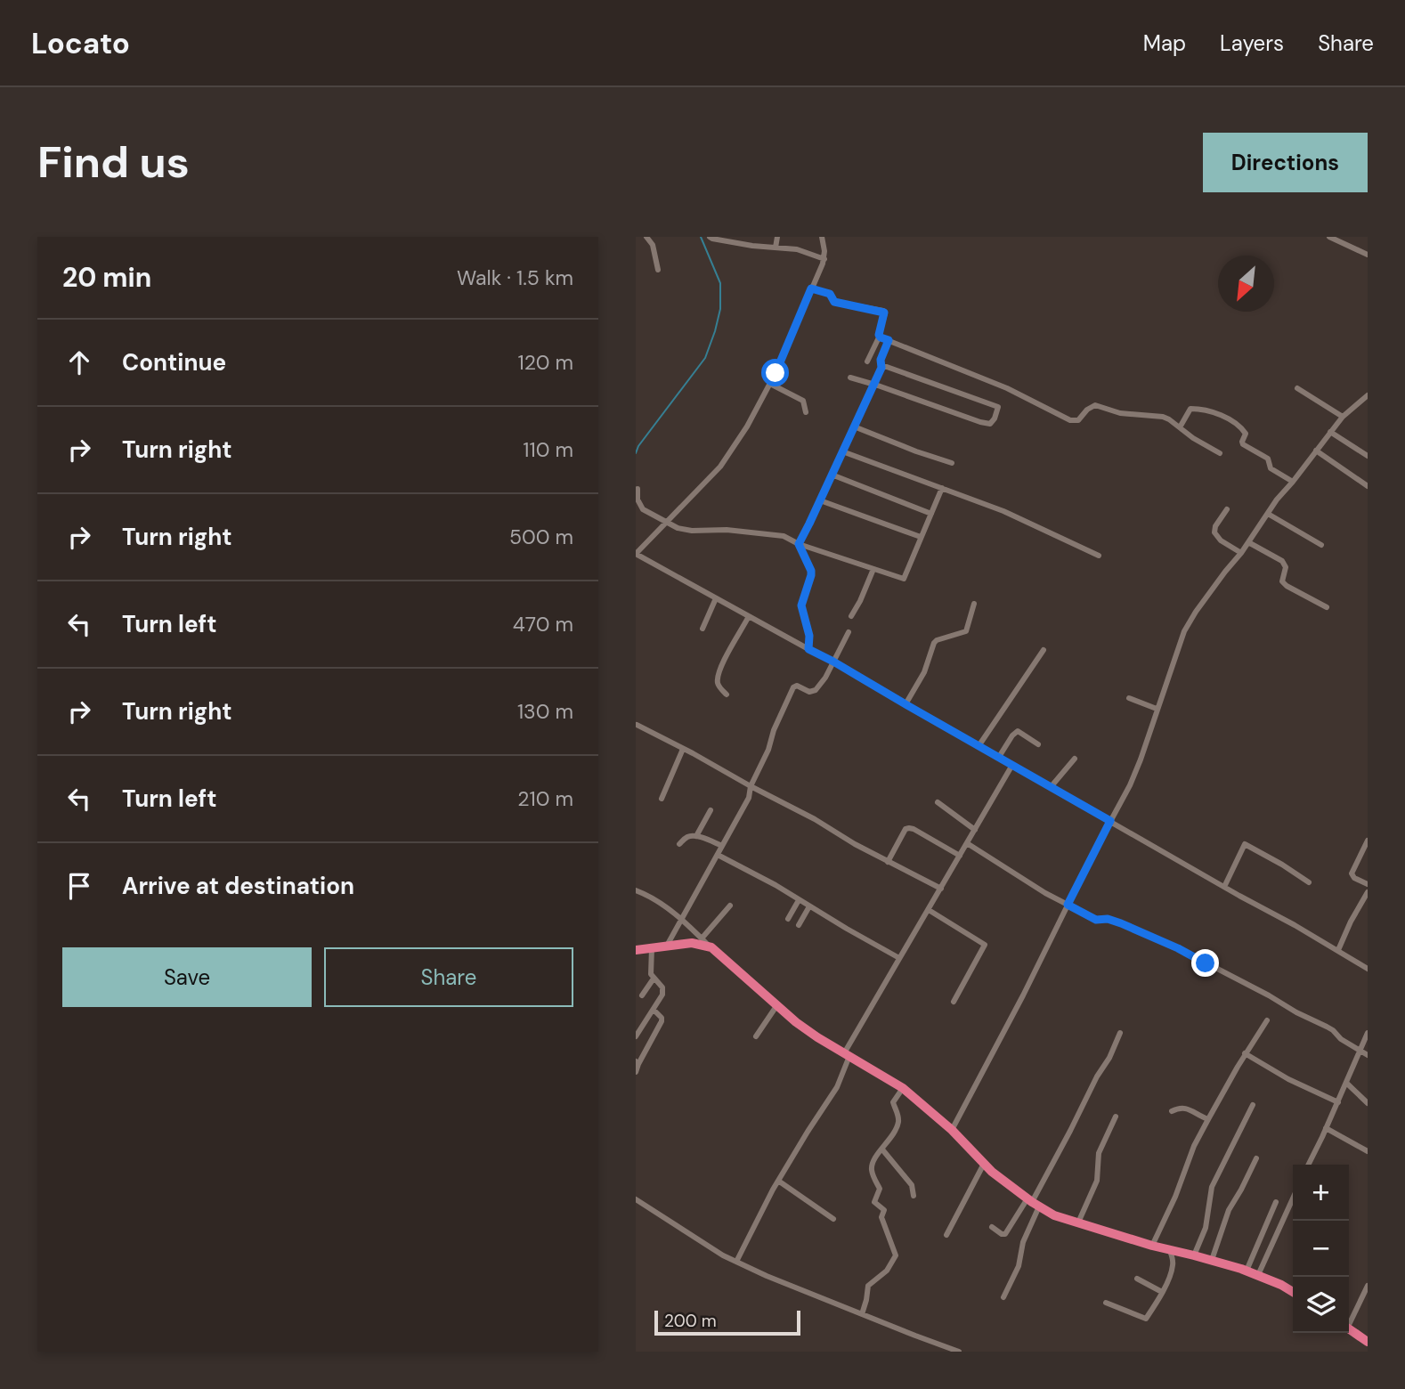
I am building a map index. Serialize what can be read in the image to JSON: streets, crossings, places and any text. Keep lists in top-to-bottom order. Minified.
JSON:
{"scale_bar":"200 m","north":"bottom left","page":{"header":"Locato","nav":["Map","Layers","Share"],"buttons":["Directions",["Save","Share"]],"title":"Find us","heading":["20 min","Walk · 1.5 km"],"list":[["Continue","120 m"],["Turn right","110 m"],["Turn right","500 m"],["Turn left","470 m"],["Turn right","130 m"],["Turn left","210 m"],"Arrive at destination"],"map_buttons":["+","−"],"scale":"200 m"}}
